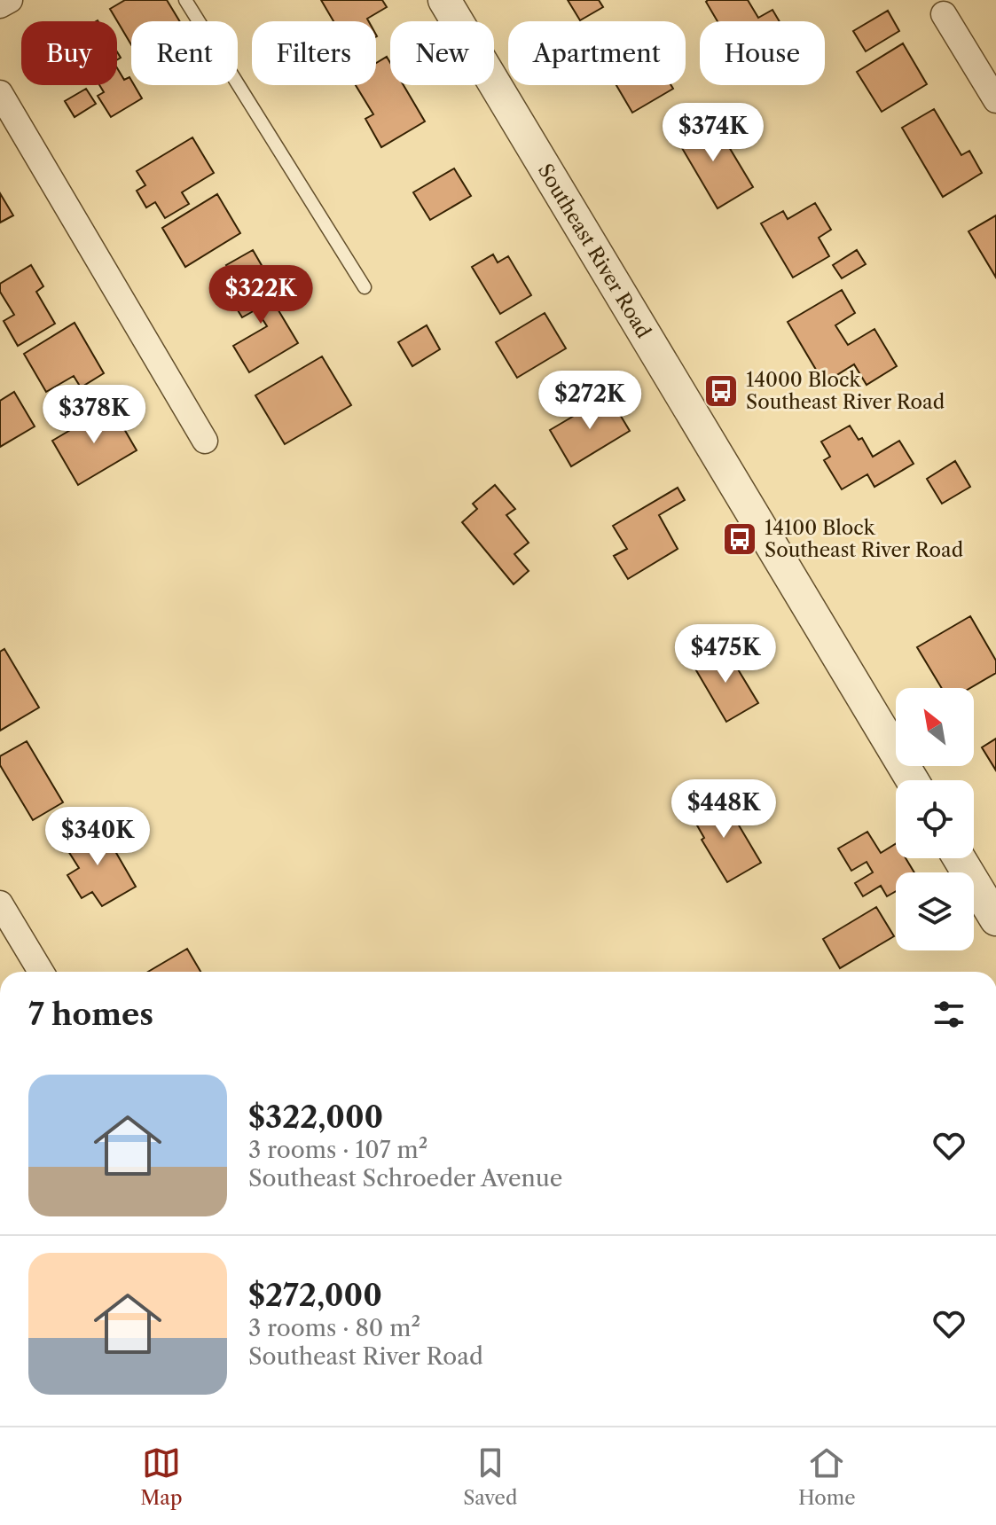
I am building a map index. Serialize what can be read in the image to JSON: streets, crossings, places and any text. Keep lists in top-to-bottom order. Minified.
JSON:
{"streets":{"street":["Southeast River Road"]},"places":{"bus stop":["14000 Block Southeast River Road","14100 Block Southeast River Road"]},"north":"top left","page":{"chip":["Buy","Rent","Filters","New","Apartment","House"],"price":["$374K","$322K","$272K","$378K","$475K","$448K","$340K"],"heading":"7 homes","list":[{"name":"$322,000","note":"3 rooms · 107 m² · Southeast Schroeder Avenue"},{"name":"$272,000","note":"3 rooms · 80 m² · Southeast River Road"}],"tabs":["Map","Saved","Home"]}}
